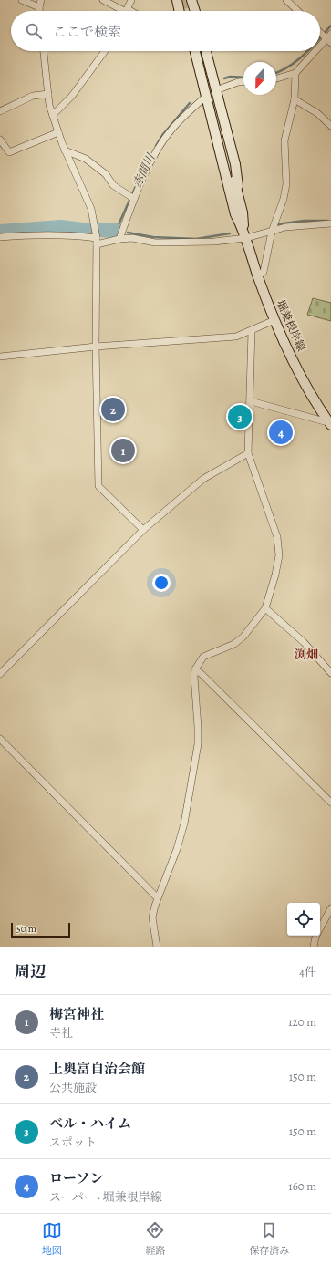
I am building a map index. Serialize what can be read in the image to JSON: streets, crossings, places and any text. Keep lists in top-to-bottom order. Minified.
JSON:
{"streets":{"main road":["堀兼根岸線"]},"districts":["渕畑"],"water":["赤間川"],"scale_bar":"50 m","north":"bottom","page":{"search":"ここで検索","pins":["2","3","4","1"],"scale":"50 m","heading":["周辺","4件"],"list":[{"mark":"1","name":"梅宮神社","note":"寺社","value":"120 m"},{"mark":"2","name":"上奥富自治会館","note":"公共施設","value":"150 m"},{"mark":"3","name":"ベル・ハイム","note":"スポット","value":"150 m"},{"mark":"4","name":"ローソン","note":"スーパー · 堀兼根岸線","value":"160 m"}],"nav":["地図","経路","保存済み"]}}
